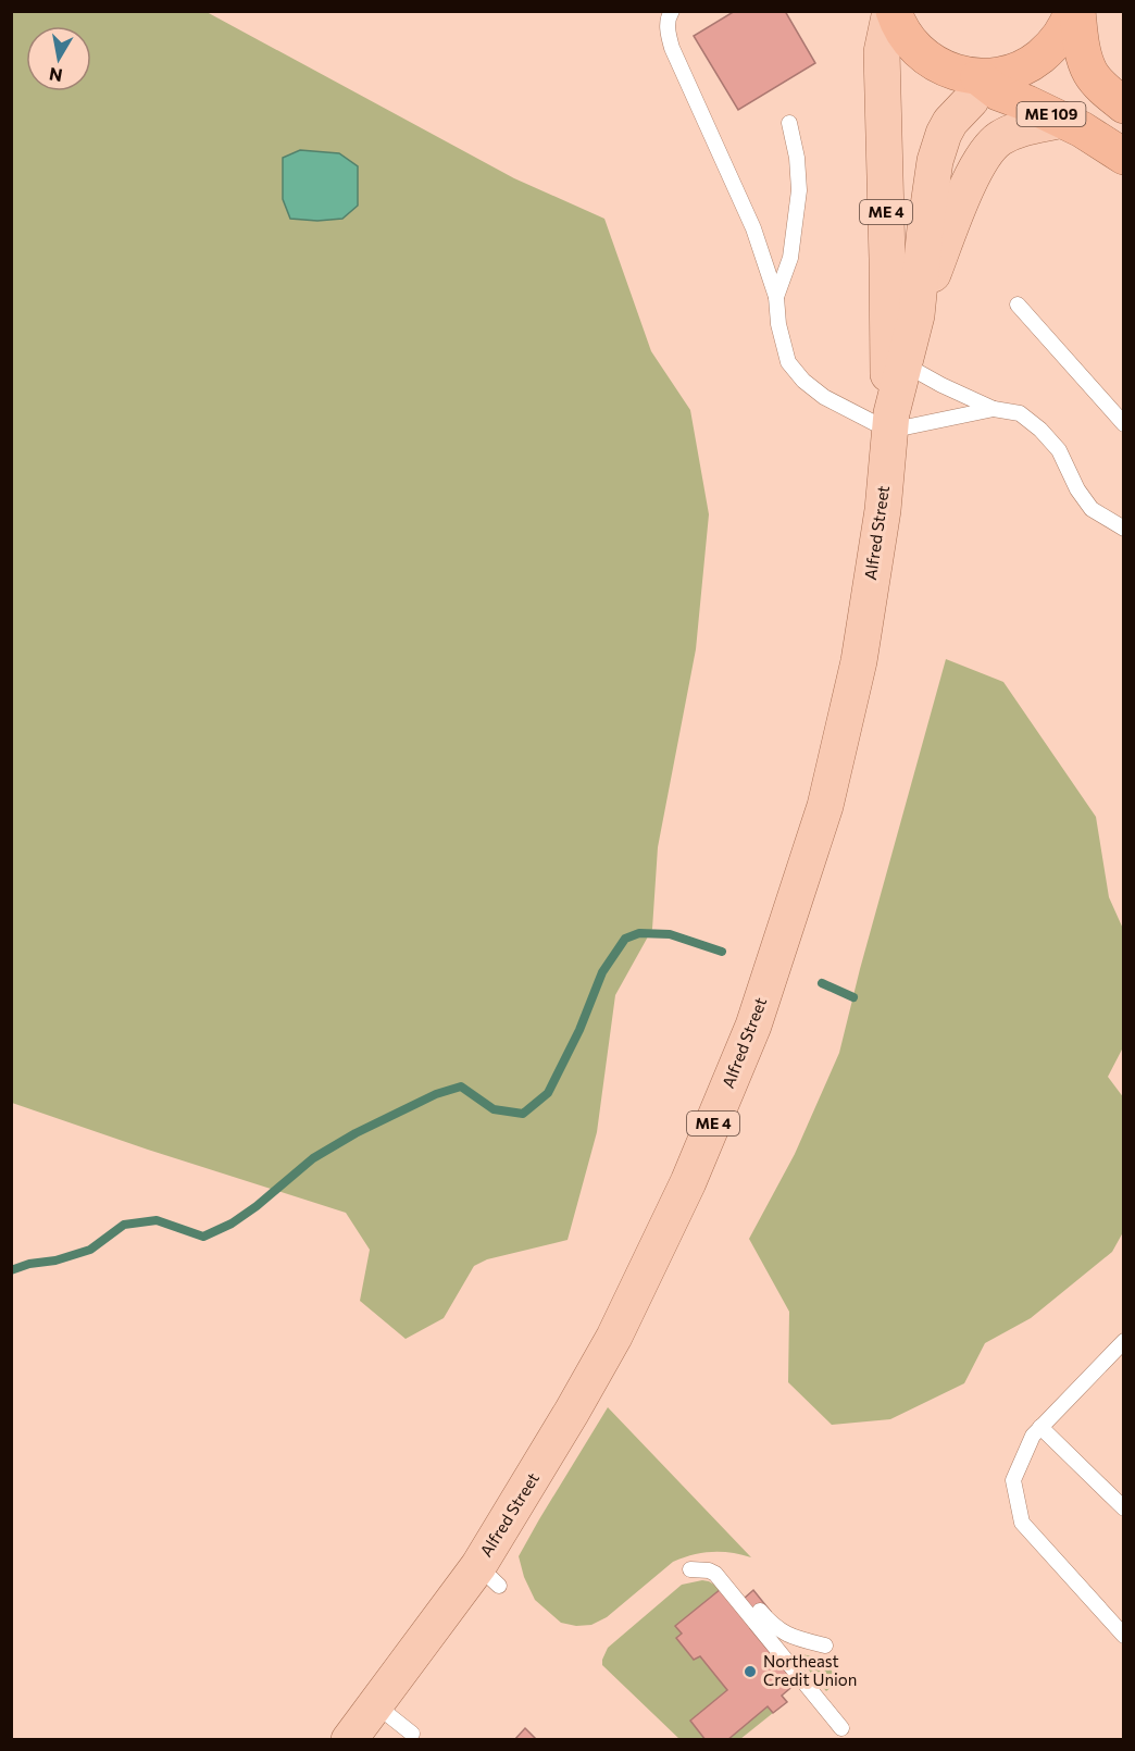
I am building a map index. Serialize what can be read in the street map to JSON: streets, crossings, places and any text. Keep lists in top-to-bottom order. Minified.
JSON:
{"streets":{"highway":["ME 109"],"main road":["ME 4","Alfred Street"]},"crossings":[["ME 109","Alfred Street"]],"places":["Northeast Credit Union"],"north":"bottom"}
